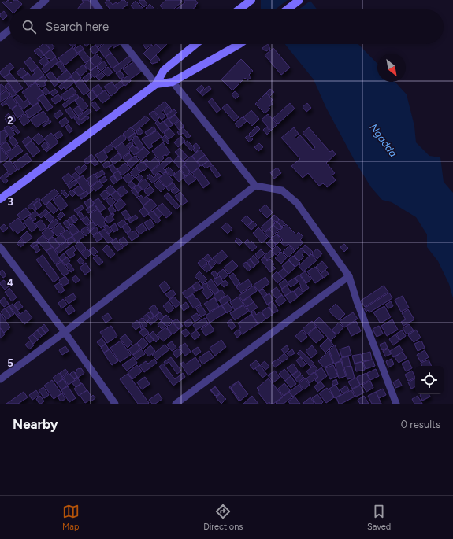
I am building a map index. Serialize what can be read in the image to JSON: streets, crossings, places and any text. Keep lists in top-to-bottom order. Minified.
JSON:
{"water":["Ngadda"],"north":"bottom right","page":{"search":"Search here","heading":["Nearby","0 results"],"nav":["Map","Directions","Saved"]},"grid":{"rows":["2","3","4","5"]}}
